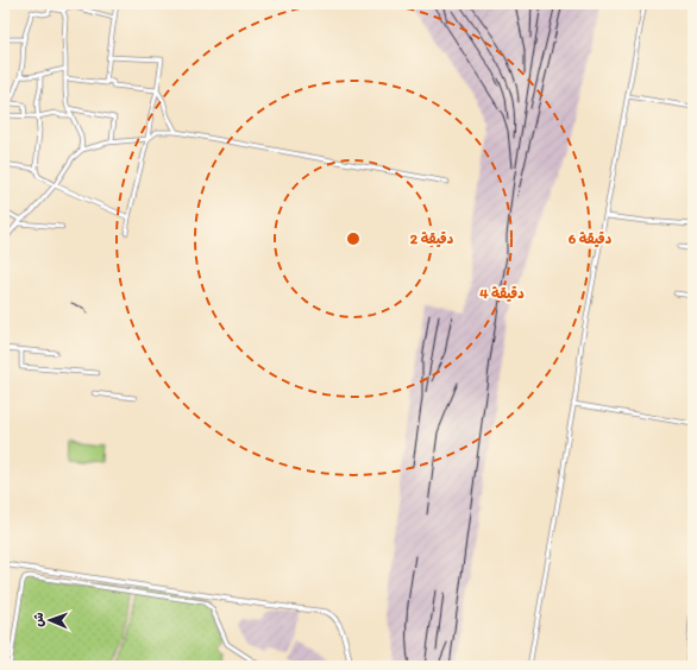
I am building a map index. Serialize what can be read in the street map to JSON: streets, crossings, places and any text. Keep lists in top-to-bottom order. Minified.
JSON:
{"north":"left","rings":["2 دقيقة","6 دقيقة","4 دقيقة"]}
